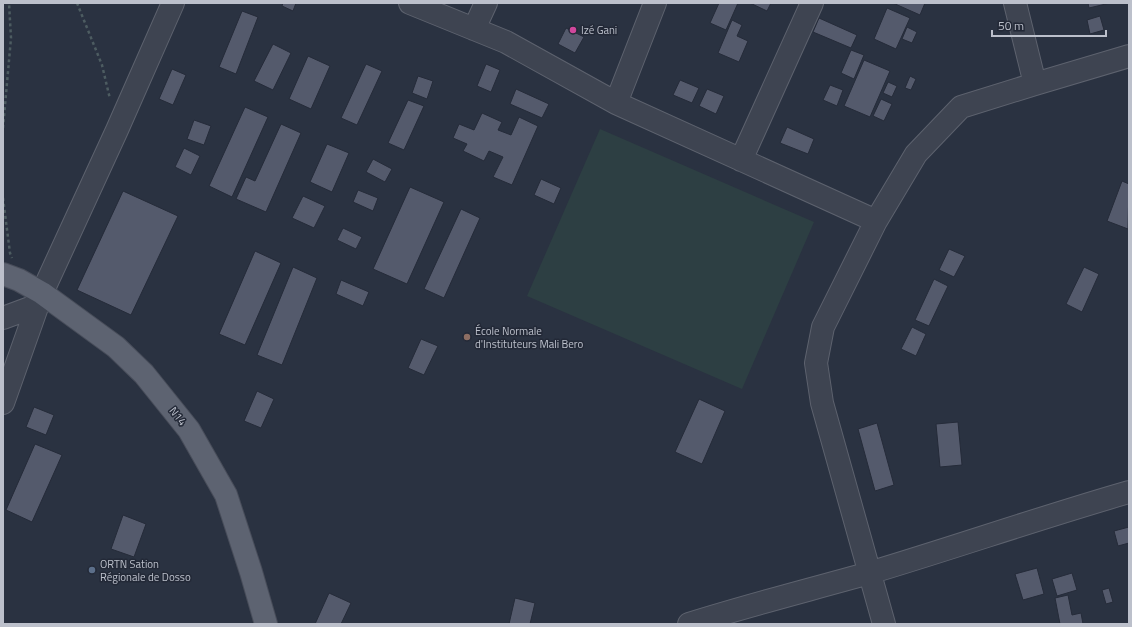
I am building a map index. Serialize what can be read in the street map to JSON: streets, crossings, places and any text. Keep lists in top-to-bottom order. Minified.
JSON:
{"streets":{"main road":["N14"]},"places":["Izé Gani","École Normale d'Instituteurs Mali Bero","ORTN Sation Régionale de Dosso"],"scale_bar":"50 m"}
